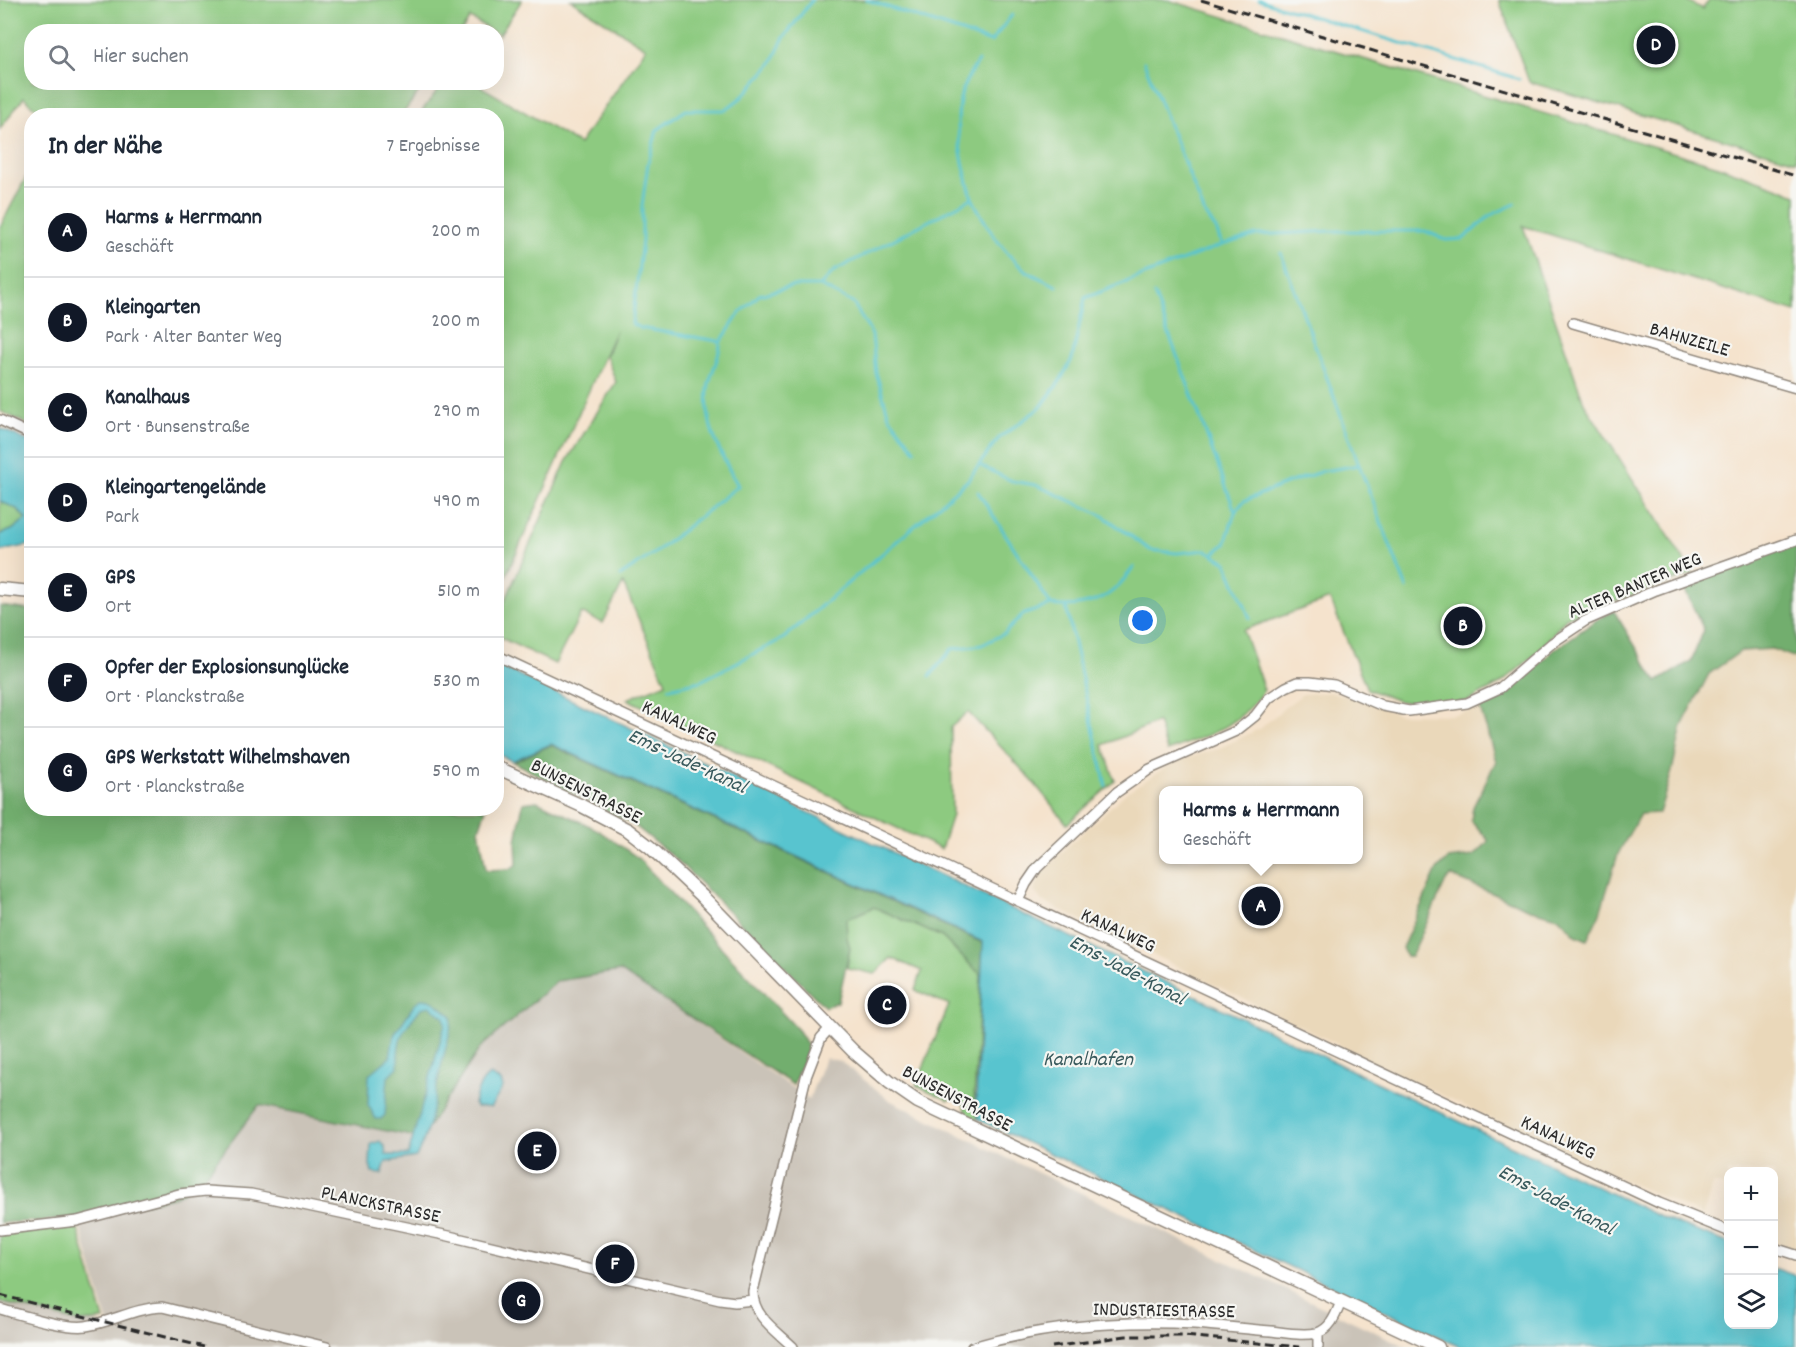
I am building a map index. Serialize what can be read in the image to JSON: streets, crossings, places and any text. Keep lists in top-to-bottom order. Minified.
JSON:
{"streets":{"street":["BAHNZEILE","ALTER BANTER WEG","KANALWEG","BUNSENSTRASSE","PLANCKSTRASSE","INDUSTRIESTRASSE"]},"crossings":[["ALTER BANTER WEG","KANALWEG"]],"water":["Ems-Jade-Kanal","Kanalhafen"],"page":{"pins":["D","B","A","C","E","F","G"],"search":"Hier suchen","heading":["In der Nähe","7 Ergebnisse"],"list":[{"mark":"A","name":"Harms & Herrmann","note":"Geschäft","value":"200 m"},{"mark":"B","name":"Kleingarten","note":"Park · Alter Banter Weg","value":"200 m"},{"mark":"C","name":"Kanalhaus","note":"Ort · Bunsenstraße","value":"290 m"},{"mark":"D","name":"Kleingartengelände","note":"Park","value":"490 m"},{"mark":"E","name":"GPS","note":"Ort","value":"510 m"},{"mark":"F","name":"Opfer der Explosionsunglücke","note":"Ort · Planckstraße","value":"530 m"},{"mark":"G","name":"GPS Werkstatt Wilhelmshaven","note":"Ort · Planckstraße","value":"590 m"}],"popup":["Harms & Herrmann","Geschäft"],"map_buttons":["+","−"]}}
